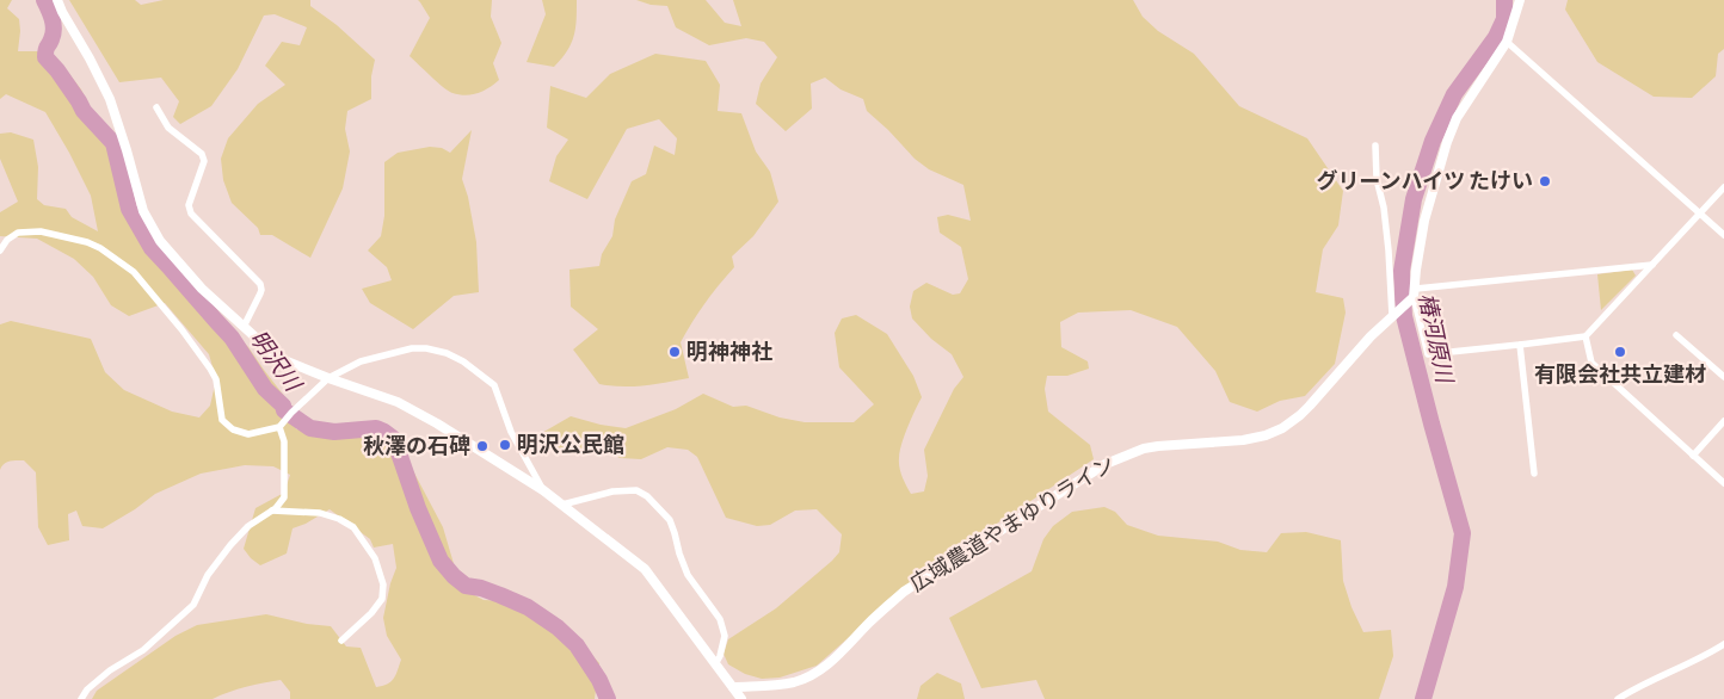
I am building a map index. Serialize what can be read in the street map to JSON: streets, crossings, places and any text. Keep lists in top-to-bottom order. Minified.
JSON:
{"streets":{"street":["広域農道やまゆりライン"]},"water":["椿河原川","明沢川"],"places":["グリーンハイツ たけい","明神神社","有限会社共立建材","明沢公民館","秋澤の石碑"]}
